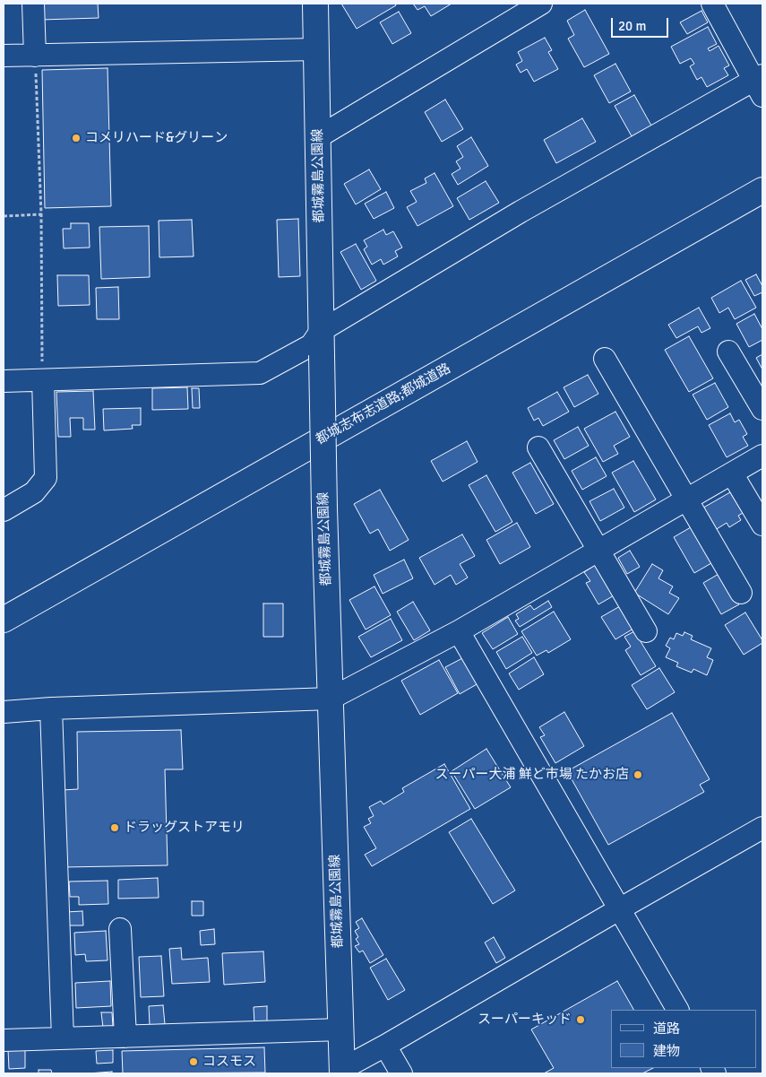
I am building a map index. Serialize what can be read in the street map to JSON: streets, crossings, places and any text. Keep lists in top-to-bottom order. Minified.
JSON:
{"streets":{"main road":["都城霧島公園線","都城志布志道路;都城道路"]},"places":["コメリハード&グリーン","スーパー大浦 鮮ど市場 たかお店","ドラッグストアモリ","スーパーキッド","コスモス"],"legend":["道路","建物"],"scale_bar":"20 m"}
